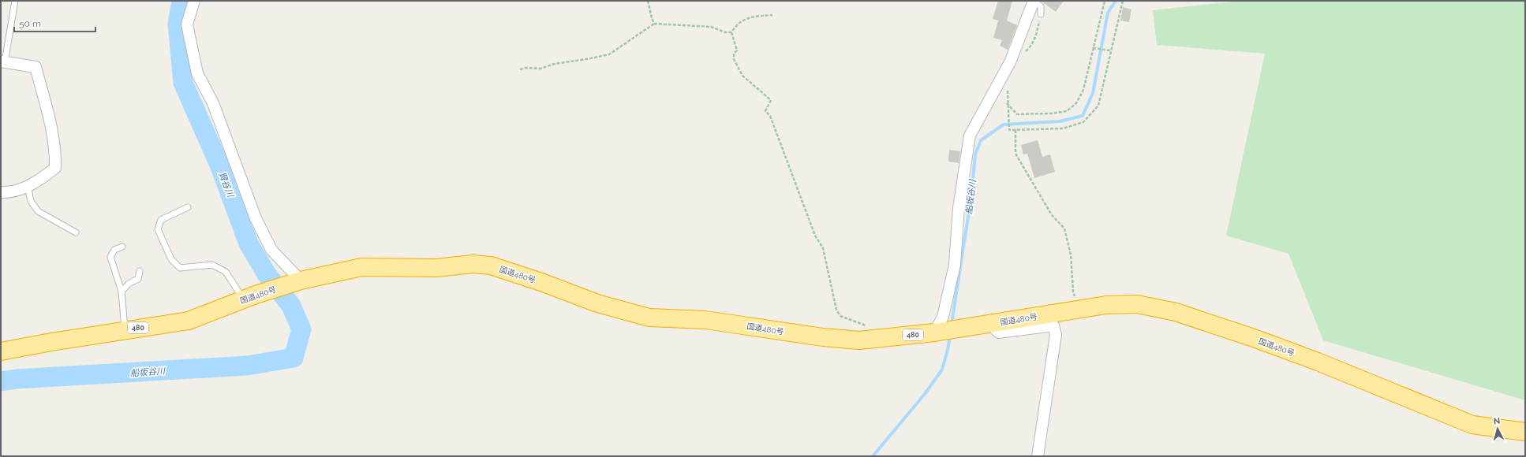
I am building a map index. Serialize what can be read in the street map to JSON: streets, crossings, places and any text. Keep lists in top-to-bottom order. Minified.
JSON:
{"streets":{"highway":["国道480号","480"]},"water":["賢谷川","船坂谷川"],"scale_bar":"50 m","north":"top"}
